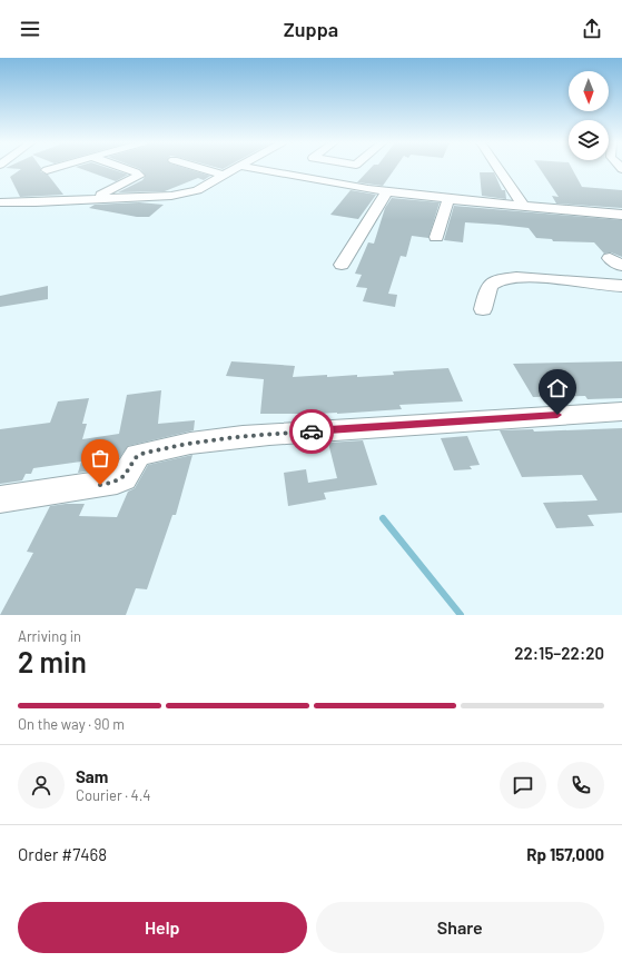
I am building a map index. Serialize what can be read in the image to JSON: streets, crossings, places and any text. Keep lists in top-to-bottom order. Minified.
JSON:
{"north":"bottom","page":{"header":"Zuppa","heading":["2 min","Arriving in","22:15–22:20"],"panel":["Sam","Courier · 4.4","Order #7468","Rp 157,000"],"bar":"On the way · 90 m","buttons":["Help","Share"]}}
